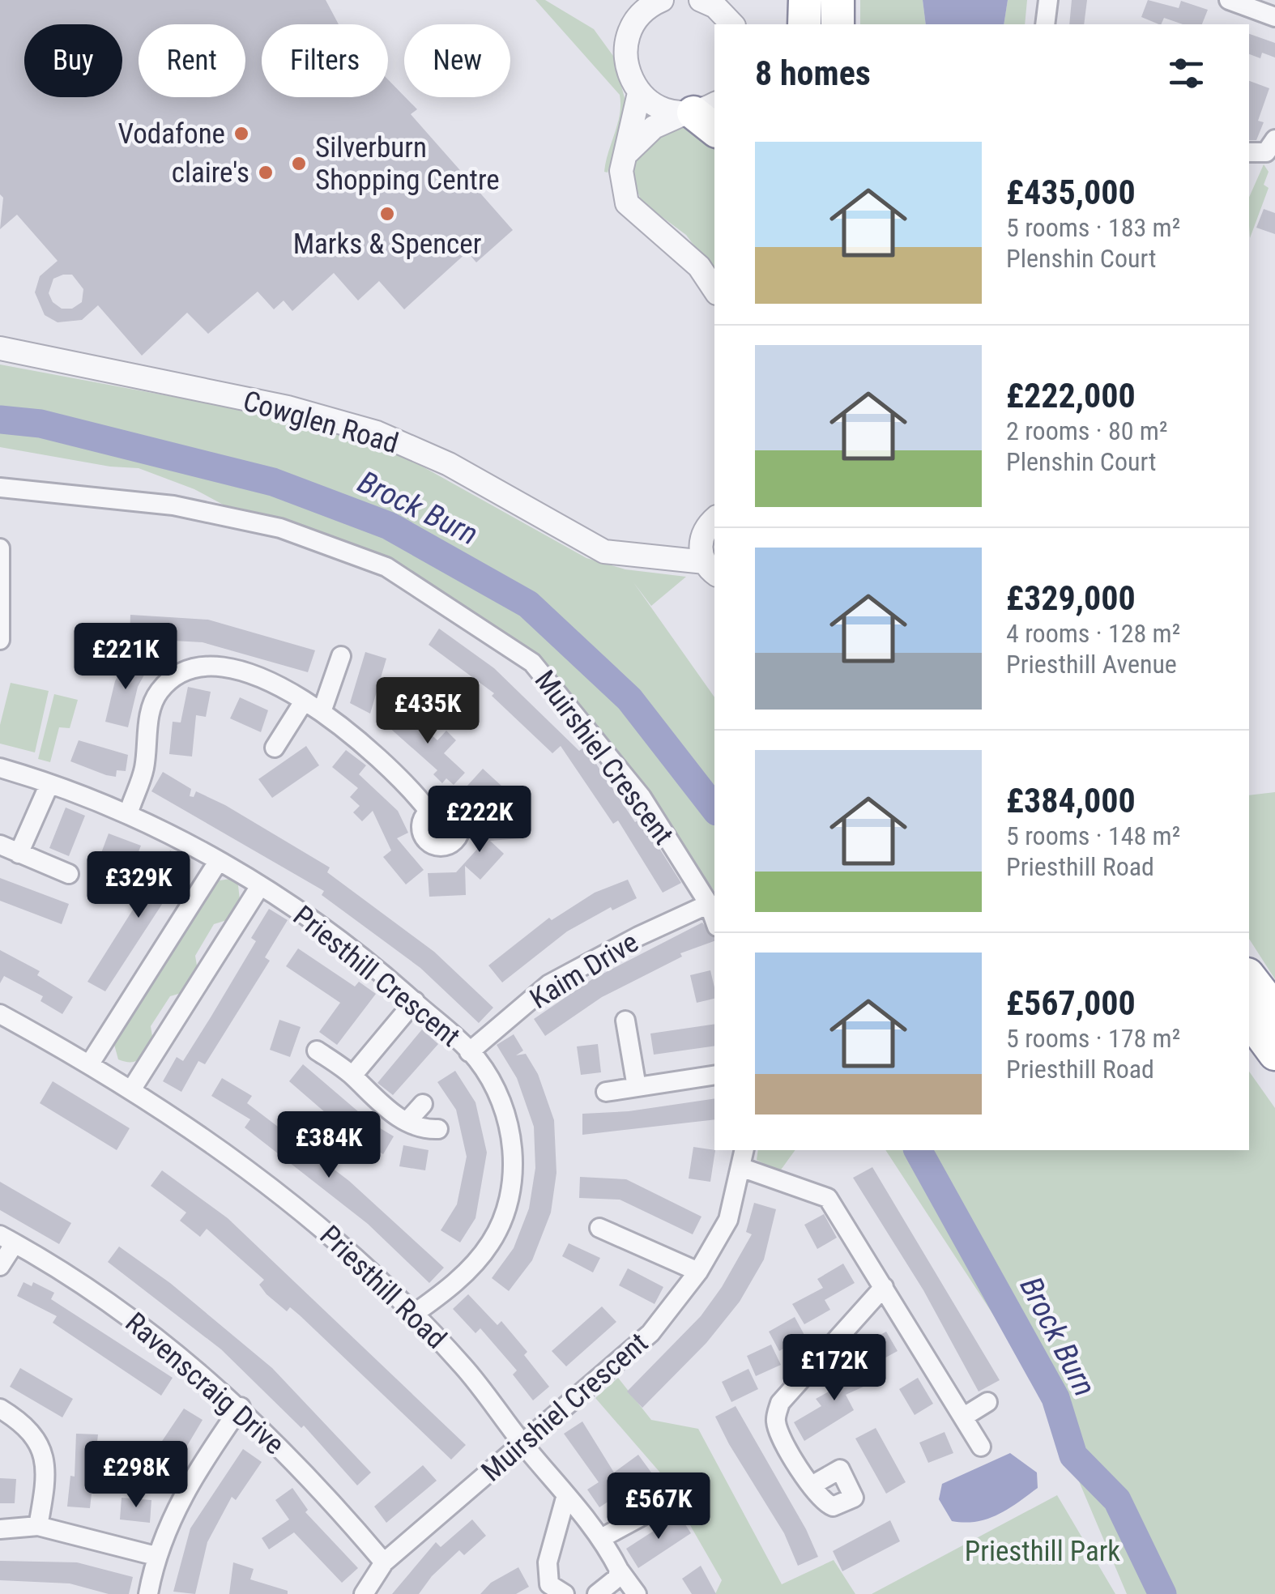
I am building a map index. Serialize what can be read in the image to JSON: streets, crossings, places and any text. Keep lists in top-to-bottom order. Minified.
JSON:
{"streets":{"street":["Cowglen Road","Muirshiel Crescent","Kaim Drive","Priesthill Crescent","Priesthill Road","Ravenscraig Drive"]},"crossings":[["Muirshiel Crescent","Kaim Drive"],["Muirshiel Crescent","Priesthill Road"],["Muirshiel Crescent","Ravenscraig Drive"],["Kaim Drive","Priesthill Crescent"],["Priesthill Crescent","Priesthill Road"]],"water":["Brock Burn"],"parks":["Priesthill Park"],"places":["Vodafone","Silverburn Shopping Centre","claire's","Marks & Spencer"],"page":{"chip":["Buy","Rent","Filters","New"],"heading":"8 homes","list":[{"name":"£435,000","note":"5 rooms · 183 m² · Plenshin Court"},{"name":"£222,000","note":"2 rooms · 80 m² · Plenshin Court"},{"name":"£329,000","note":"4 rooms · 128 m² · Priesthill Avenue"},{"name":"£384,000","note":"5 rooms · 148 m² · Priesthill Road"},{"name":"£567,000","note":"5 rooms · 178 m² · Priesthill Road"}],"price":["£221K","£435K","£222K","£329K","£384K","£172K","£298K","£567K"]}}
